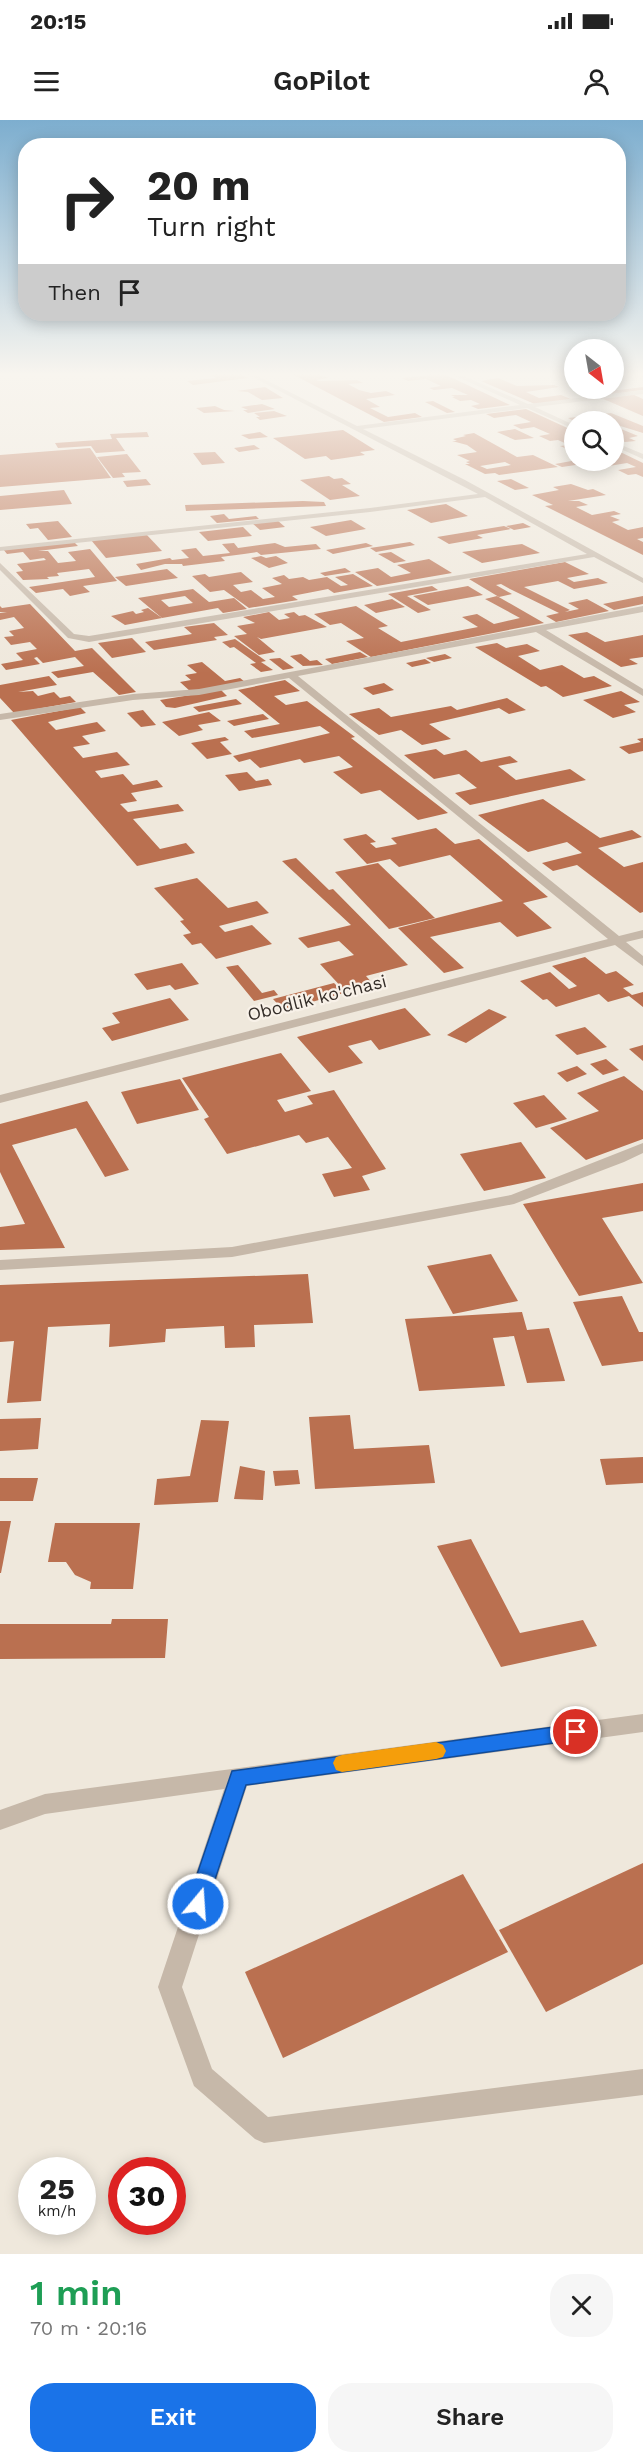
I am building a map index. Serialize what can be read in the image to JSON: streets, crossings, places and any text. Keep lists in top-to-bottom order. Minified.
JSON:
{"streets":{"street":["Obodlik ko'chasi"]},"north":"bottom right","page":{"status":"20:15","header":"GoPilot","turn":["20 m","Turn right"],"then":"Then","speed":"25 km/h","limit":"30","heading":["1 min","70 m · 20:16"],"buttons":["Exit","Share"]}}
